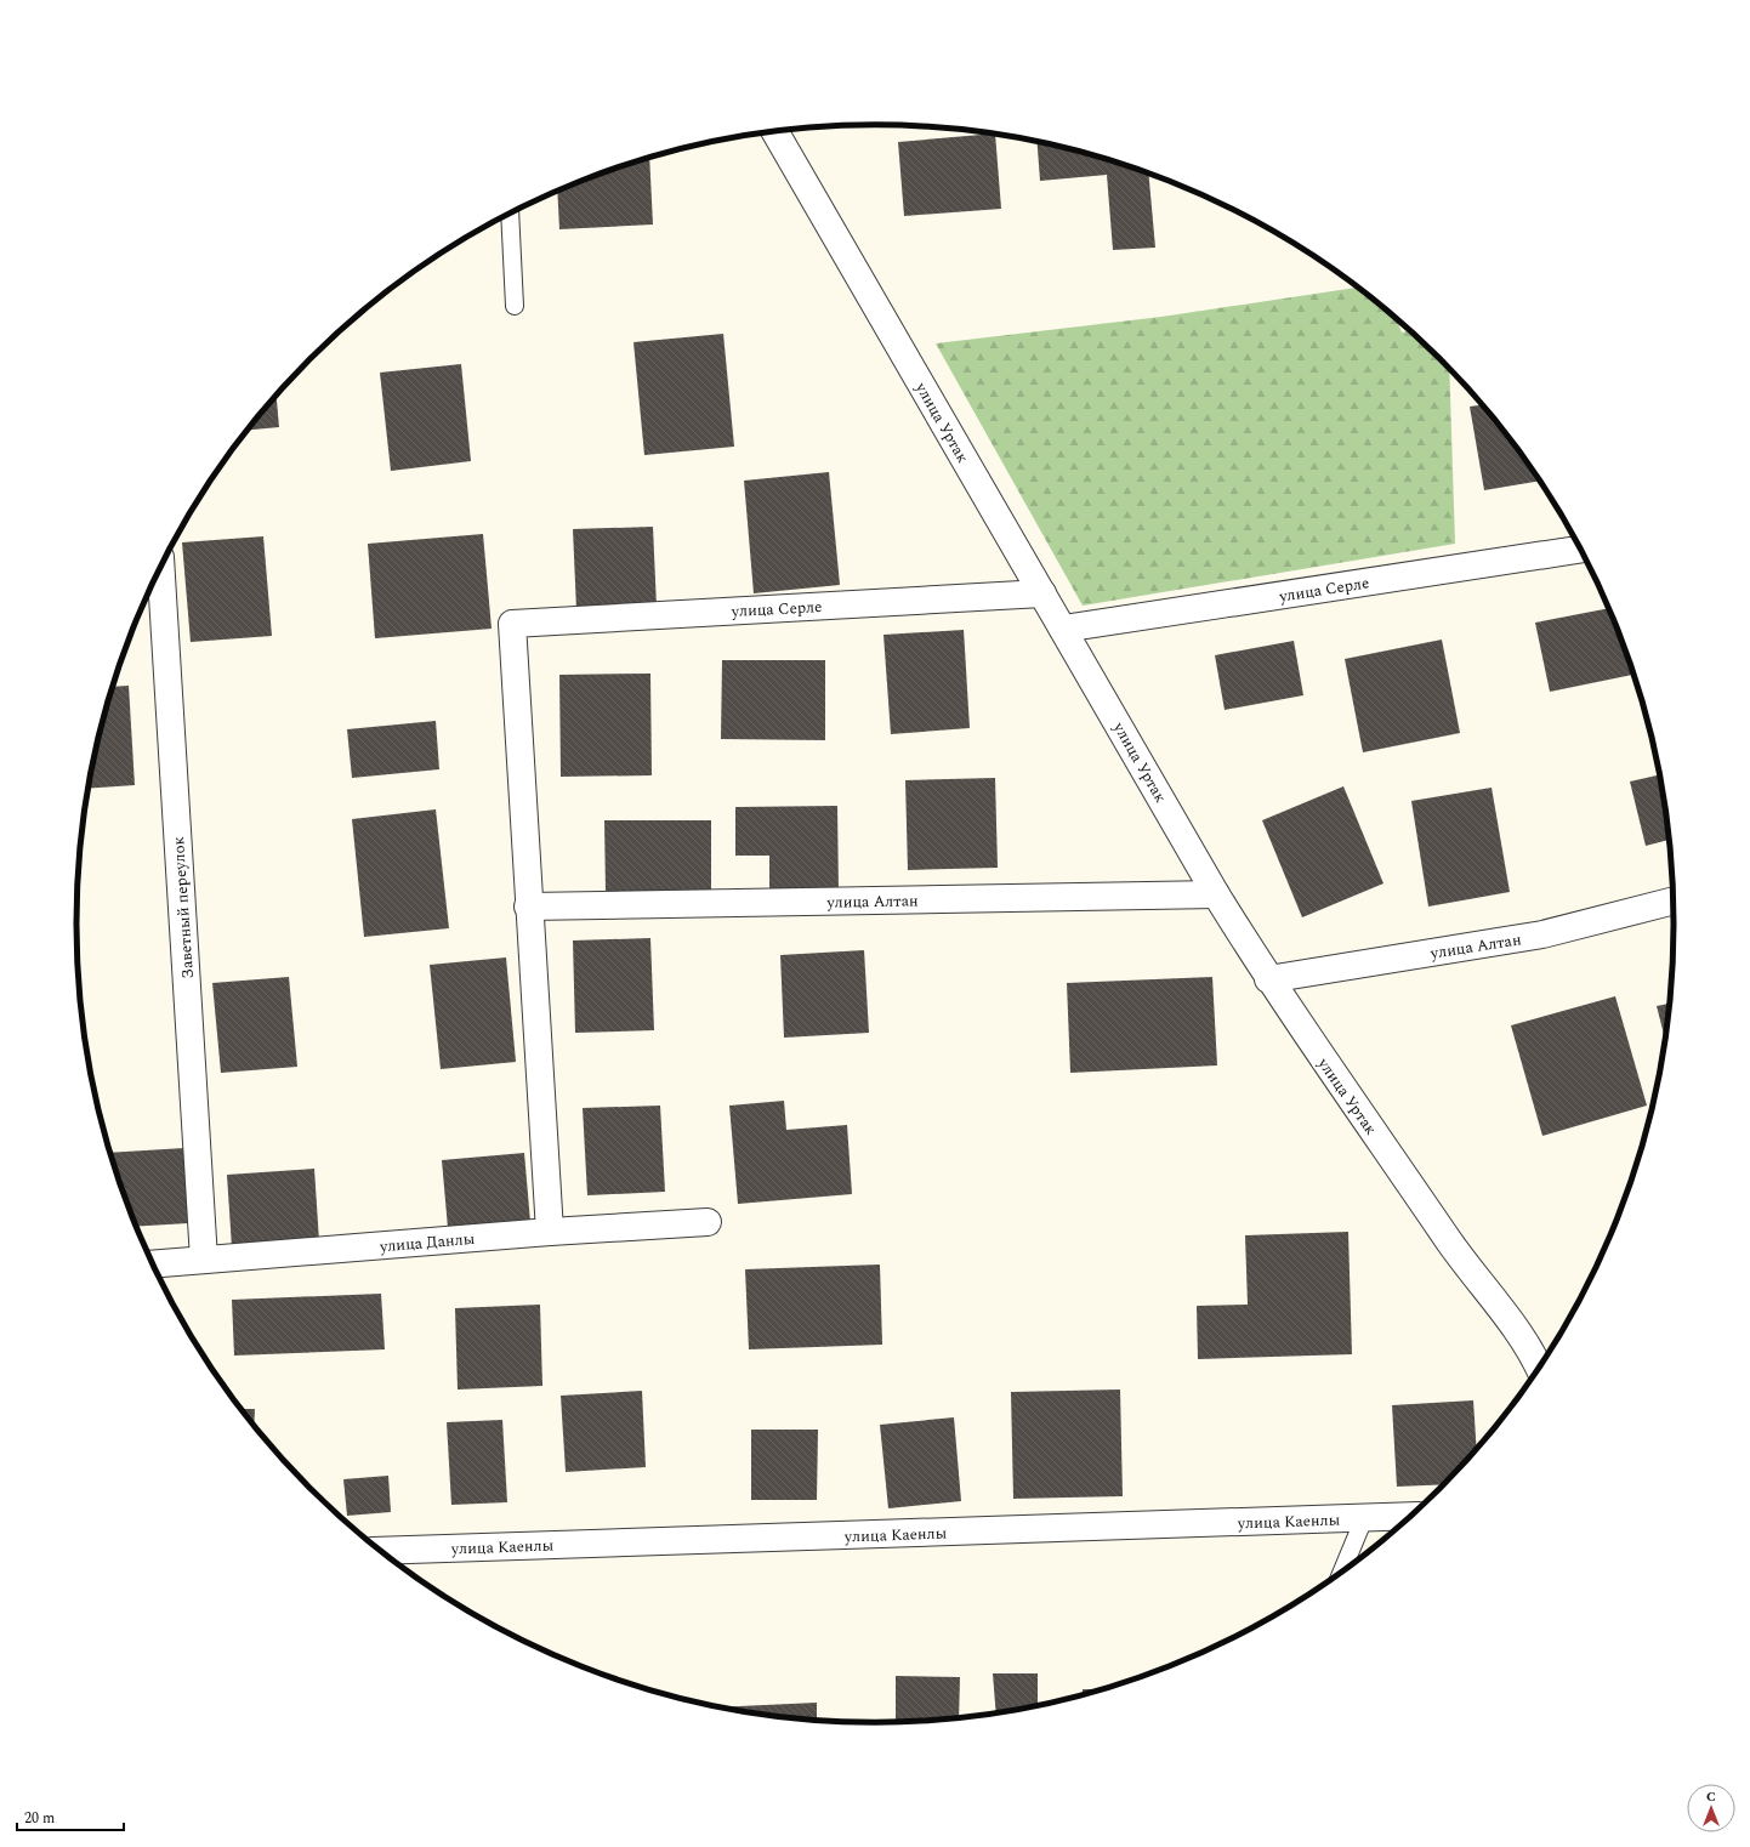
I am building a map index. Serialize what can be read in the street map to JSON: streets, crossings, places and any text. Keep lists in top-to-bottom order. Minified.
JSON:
{"streets":{"street":["улица Уртак","улица Серле","улица Алтан","Заветный переулок","улица Данлы","улица Каенлы"]},"crossings":[["улица Уртак","улица Серле"],["улица Уртак","улица Алтан"],["улица Серле","улица Алтан"],["Заветный переулок","улица Данлы"]],"scale_bar":"20 m","north":"top"}
